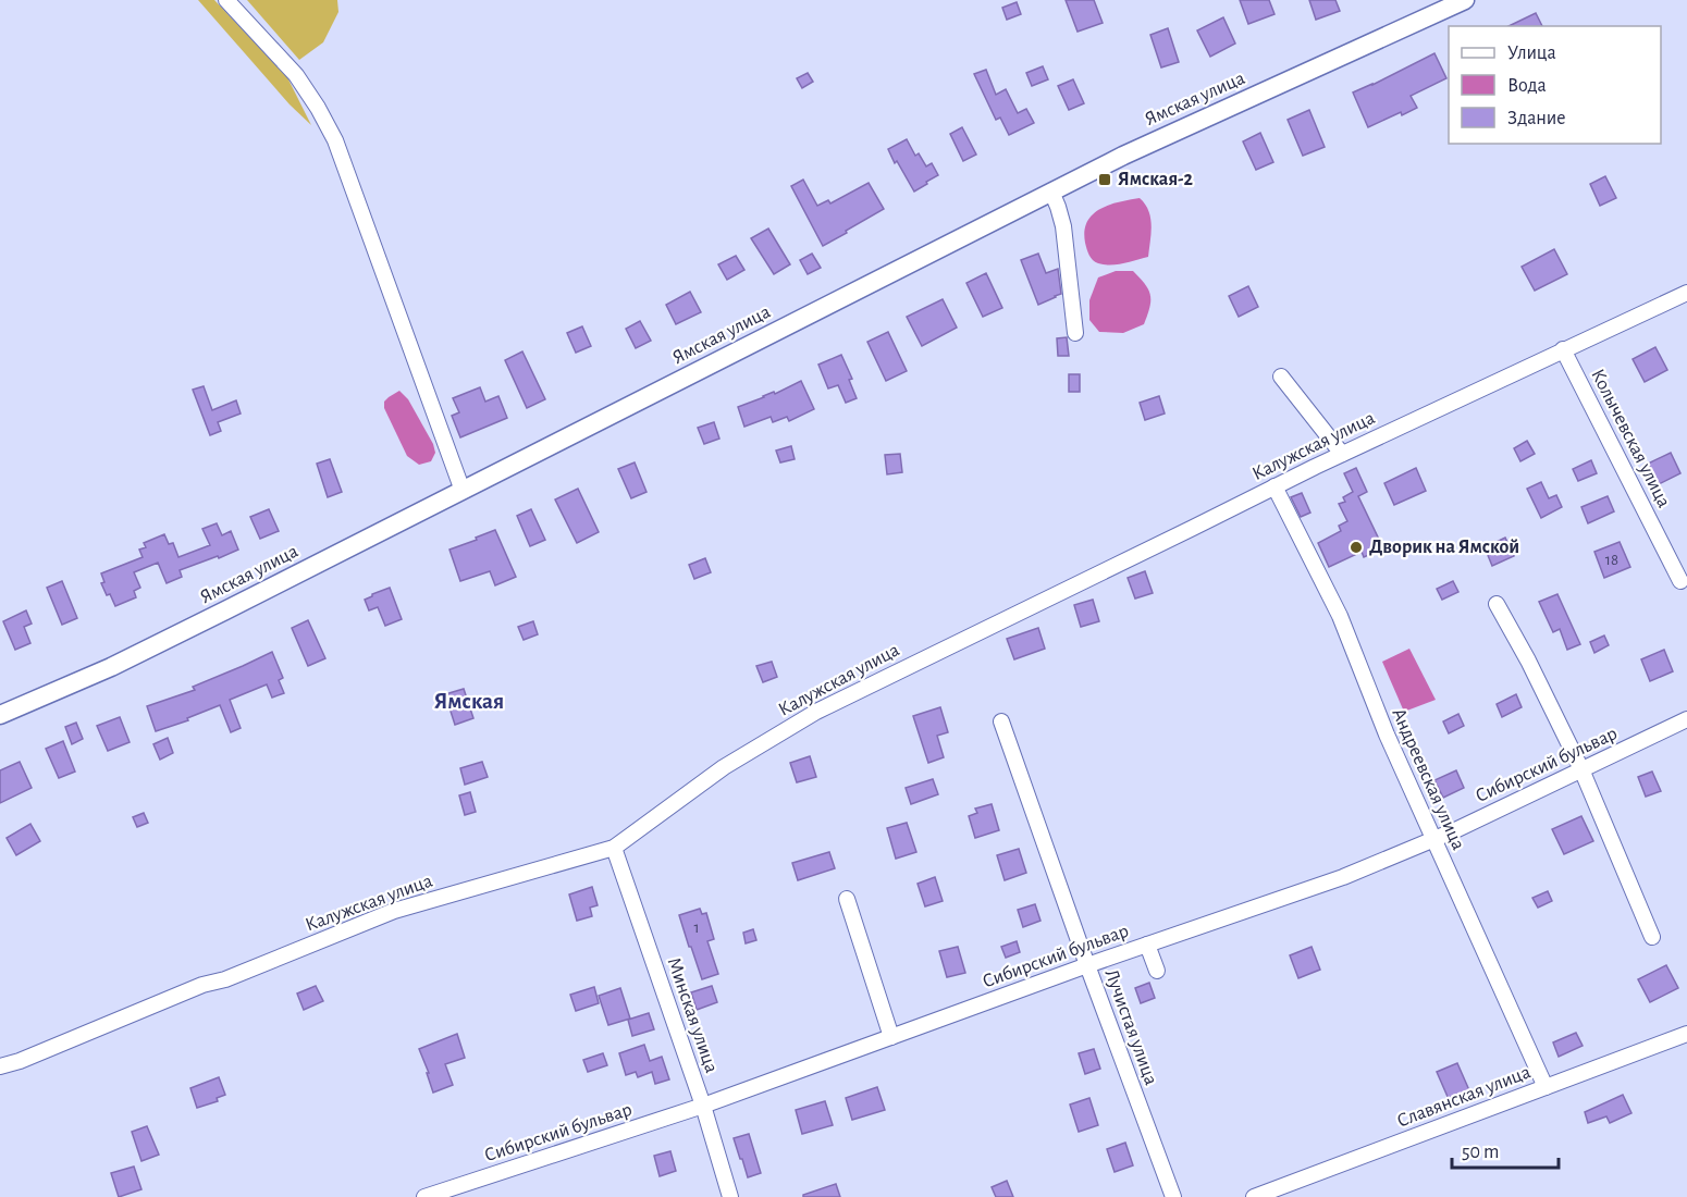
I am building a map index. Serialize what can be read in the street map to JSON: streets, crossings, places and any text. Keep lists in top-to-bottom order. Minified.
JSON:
{"streets":{"main road":["Ямская улица"],"street":["Колычевская улица","Калужская улица","Сибирский бульвар","Андреевская улица","Минская улица","Лучистая улица","Славянская улица"]},"crossings":[["Колычевская улица","Калужская улица"],["Калужская улица","Андреевская улица"],["Калужская улица","Минская улица"],["Сибирский бульвар","Андреевская улица"],["Сибирский бульвар","Минская улица"],["Сибирский бульвар","Лучистая улица"],["Андреевская улица","Славянская улица"]],"districts":["Ямская"],"places":{"transit":["Ямская-2"],"other":["Дворик на Ямской"]},"house_numbers":["18","1"],"legend":["Улица","Вода","Здание"],"scale_bar":"50 m"}
